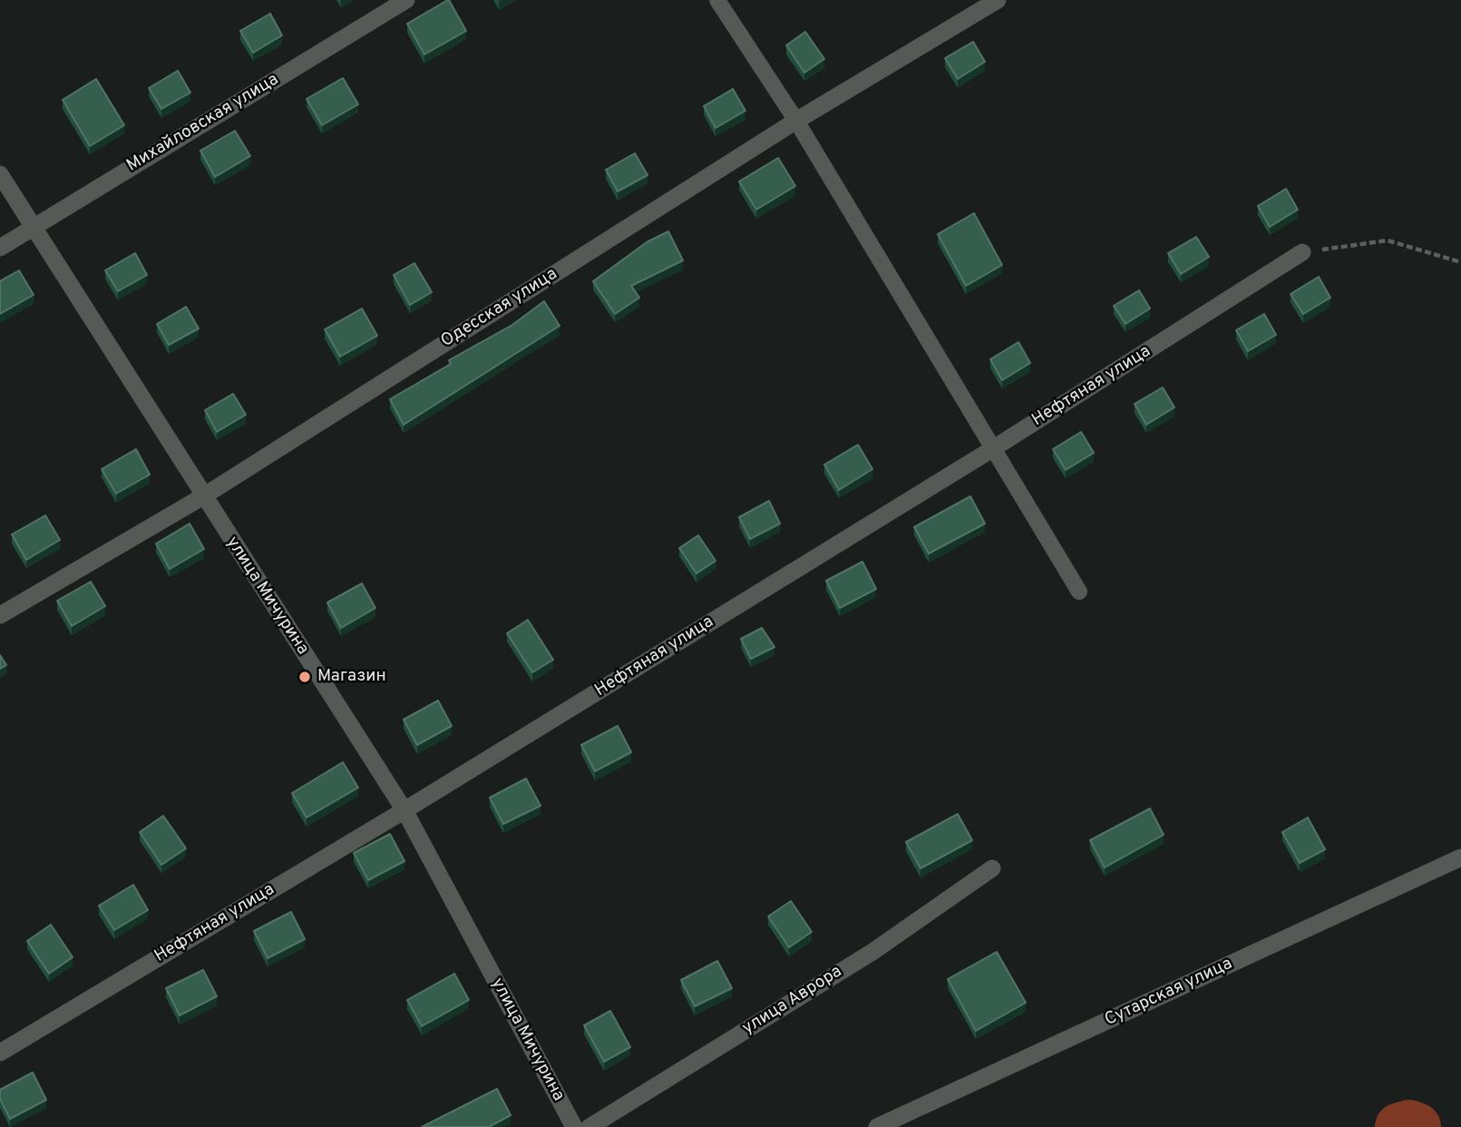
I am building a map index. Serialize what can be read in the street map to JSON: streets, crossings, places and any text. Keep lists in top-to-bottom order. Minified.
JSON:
{"streets":{"street":["Михайловская улица","Одесская улица","Нефтяная улица","улица Мичурина","Сутарская улица","улица Аврора"]},"crossings":[["Михайловская улица","улица Мичурина"],["Одесская улица","улица Мичурина"],["Нефтяная улица","улица Мичурина"]],"places":["Магазин"]}
